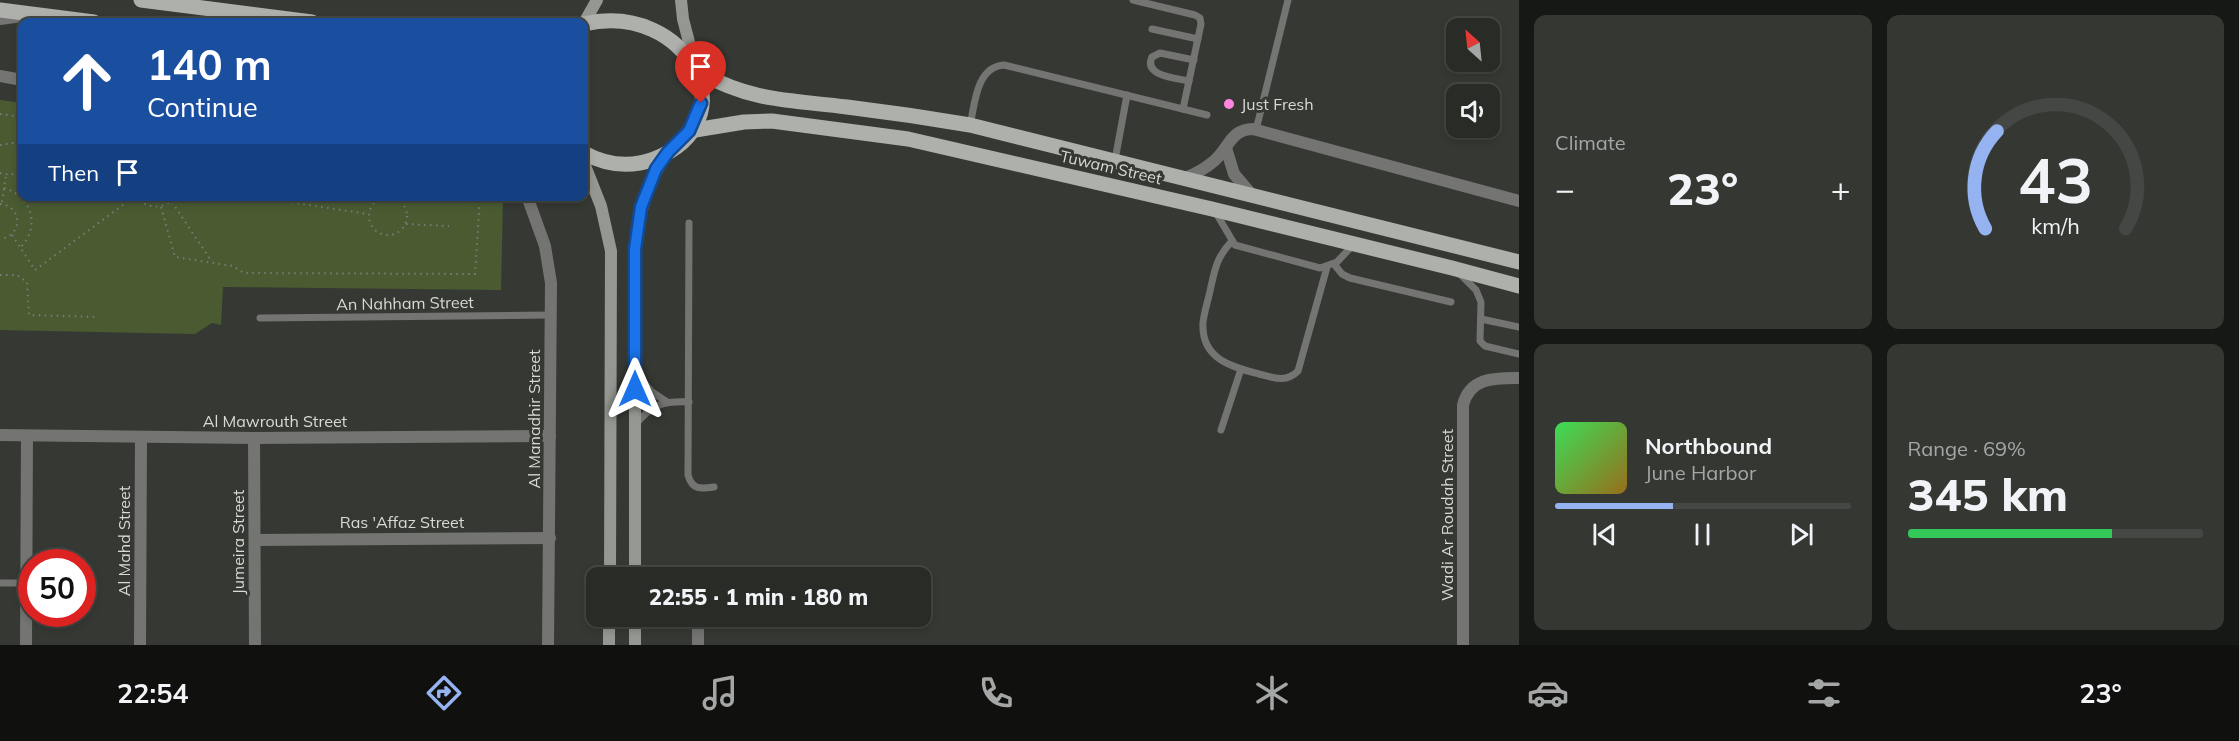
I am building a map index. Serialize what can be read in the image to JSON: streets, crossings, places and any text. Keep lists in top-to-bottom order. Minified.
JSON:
{"streets":{"main road":["Tuwam Street"],"street":["Al Manadhir Street","Al Mawrouth Street","Wadi Ar Roudah Street","Ras 'Affaz Street","Al Mahd Street","Jumeira Street"],"lane":["An Nahham Street"]},"crossings":[["An Nahham Street","Al Manadhir Street"],["Al Manadhir Street","Al Mawrouth Street"],["Al Manadhir Street","Ras 'Affaz Street"],["Al Mawrouth Street","Al Mahd Street"],["Al Mawrouth Street","Jumeira Street"],["Ras 'Affaz Street","Jumeira Street"]],"places":["Just Fresh"],"north":"top left","page":{"tile":["Climate",["Range · 69%","345 km"]],"turn":["140 m","Continue"],"then":"Then","heat":["−","23°","+"],"song":["Northbound","June Harbor"],"limit":"50","trip":"22:55 · 1 min · 180 m","tabs":["22:54","23°"],"gauge":["43","km/h"]}}
